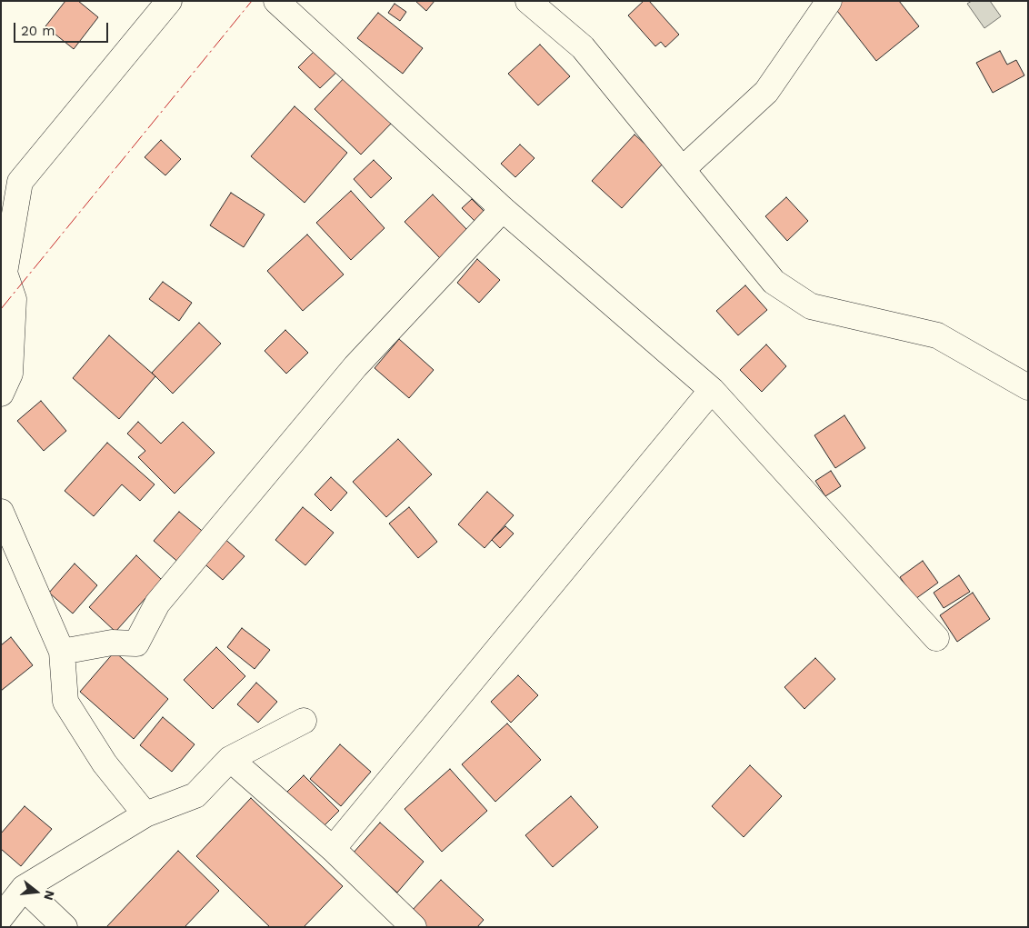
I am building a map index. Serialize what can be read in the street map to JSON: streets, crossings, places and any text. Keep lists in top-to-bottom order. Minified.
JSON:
{"scale_bar":"20 m","north":"right"}
